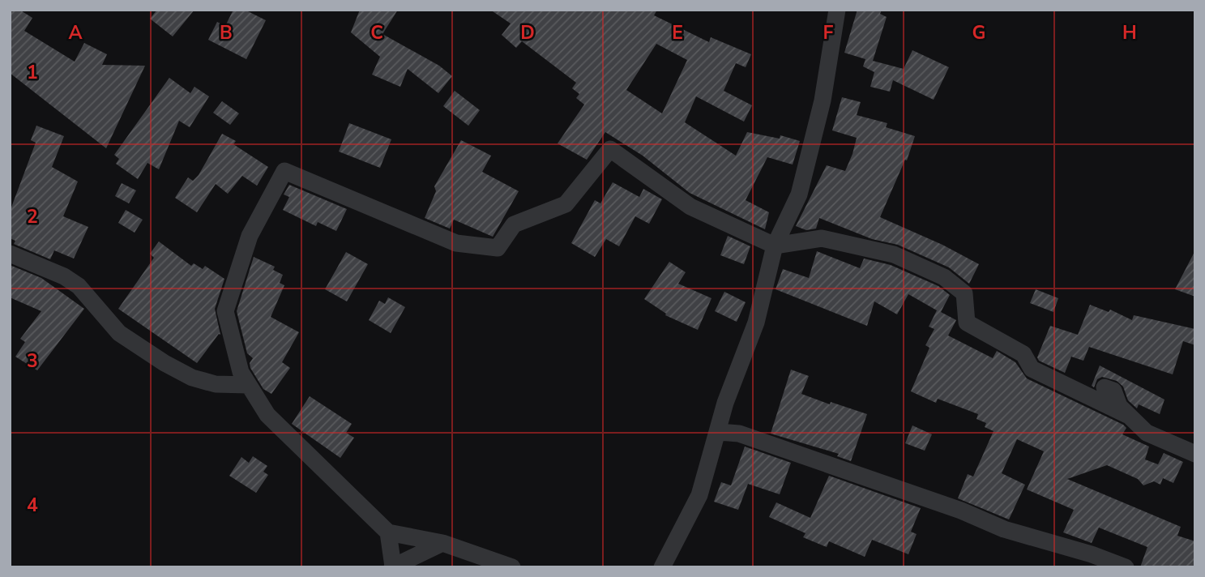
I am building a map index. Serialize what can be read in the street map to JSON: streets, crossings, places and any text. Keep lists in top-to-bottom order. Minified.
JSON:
{"grid":{"columns":["A","B","C","D","E","F","G","H"],"rows":["1","2","3","4"]}}
